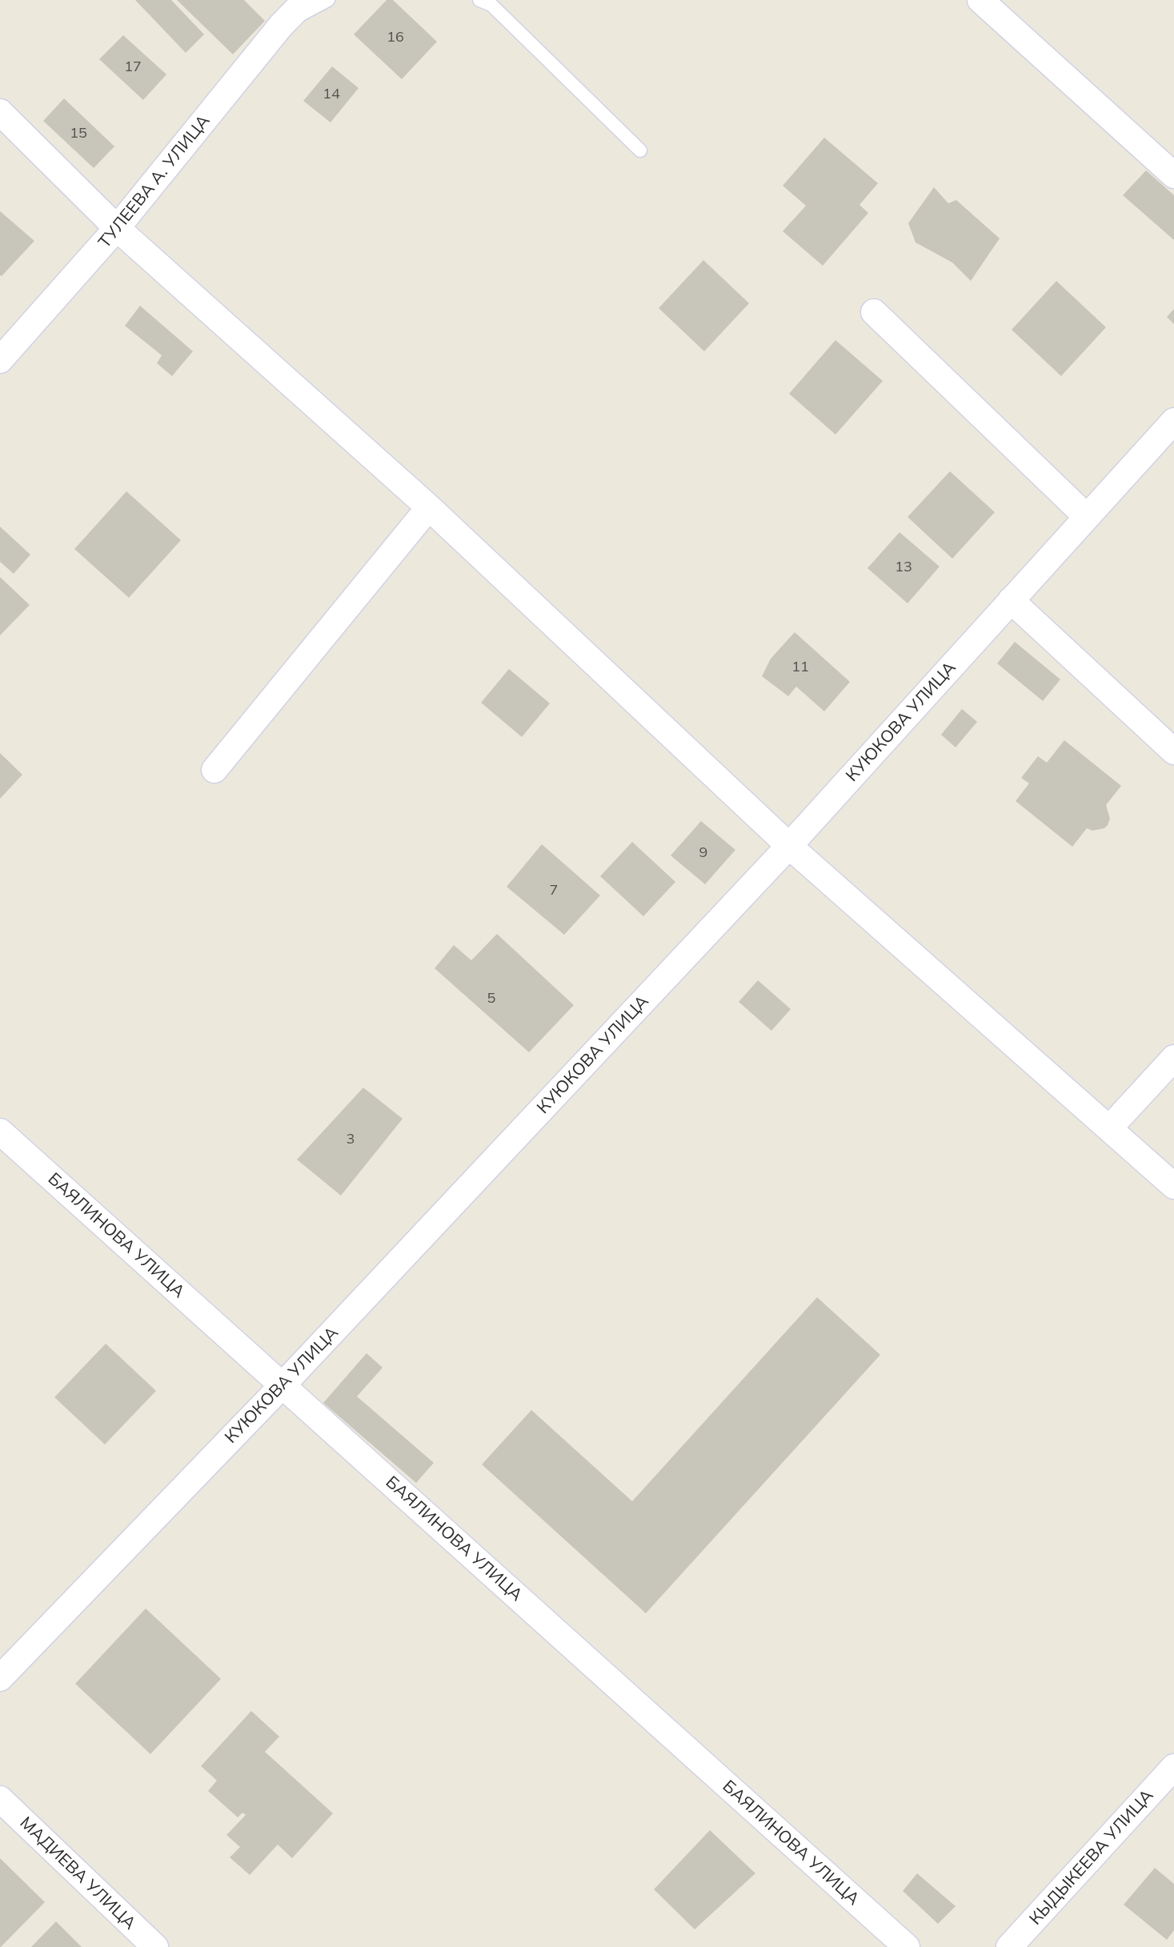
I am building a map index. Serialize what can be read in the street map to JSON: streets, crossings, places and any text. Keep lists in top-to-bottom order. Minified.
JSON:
{"streets":{"street":["ТУЛЕЕВА А. УЛИЦА","КУЮКОВА УЛИЦА","БАЯЛИНОВА УЛИЦА","КЫДЫКЕЕВА УЛИЦА","МАДИЕВА УЛИЦА"]},"crossings":[["КУЮКОВА УЛИЦА","БАЯЛИНОВА УЛИЦА"]],"house_numbers":["16","17","14","15","13","11","9","7","5","3"]}
